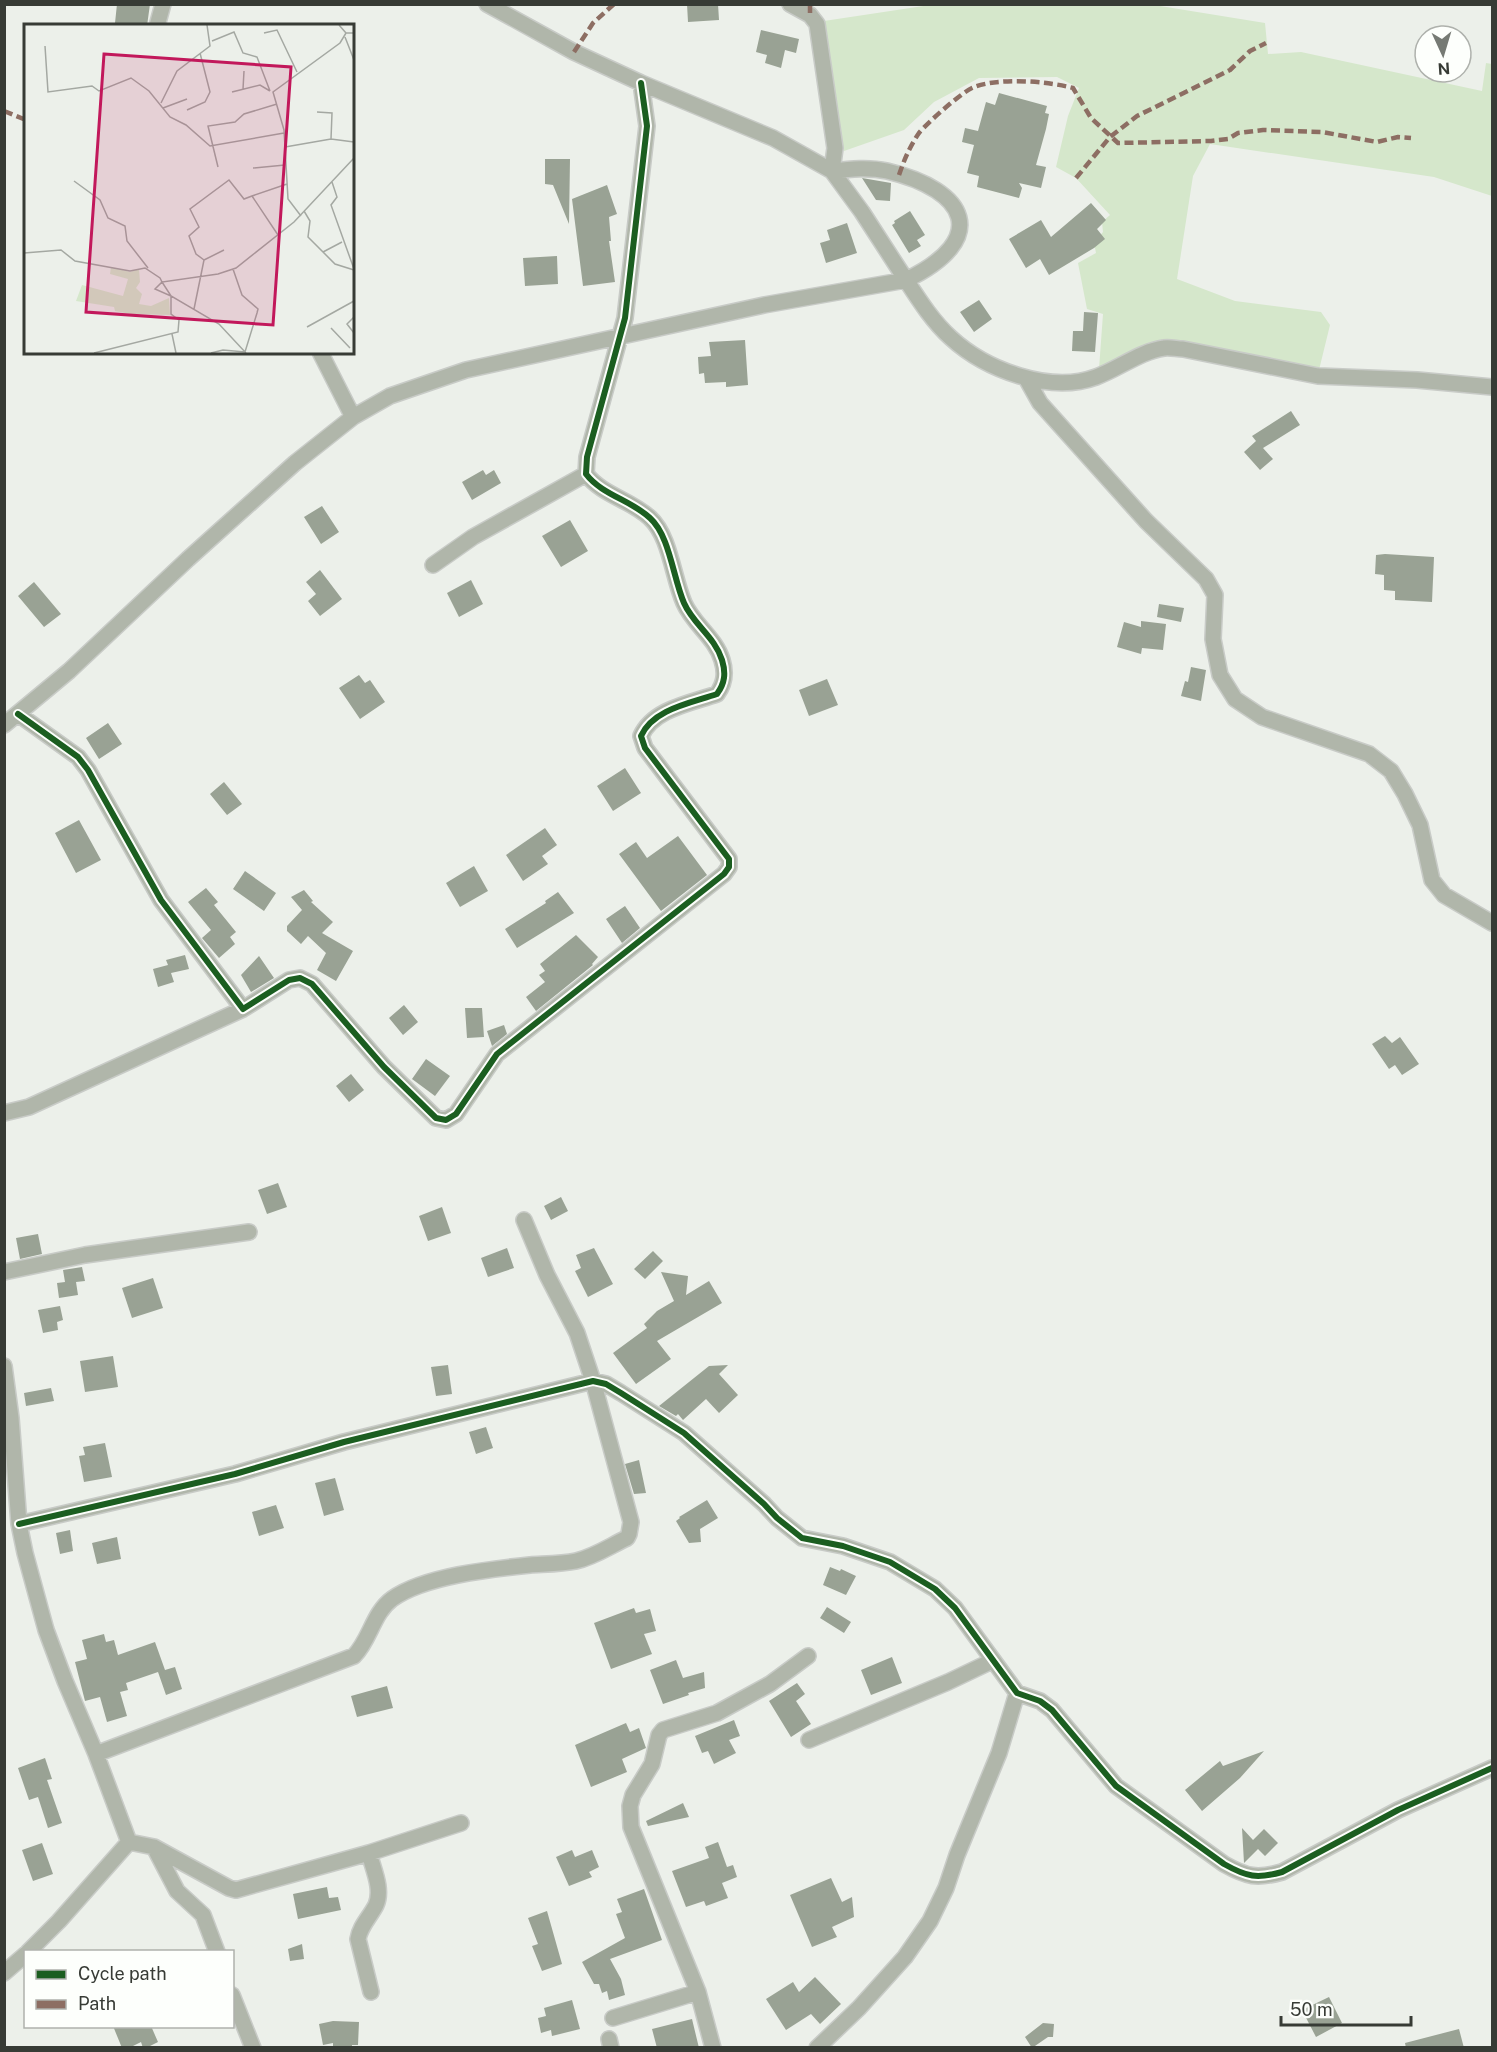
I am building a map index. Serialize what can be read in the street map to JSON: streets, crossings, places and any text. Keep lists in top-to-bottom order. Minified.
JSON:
{"legend":["Cycle path","Path"],"scale_bar":"50 m","north":"bottom"}
